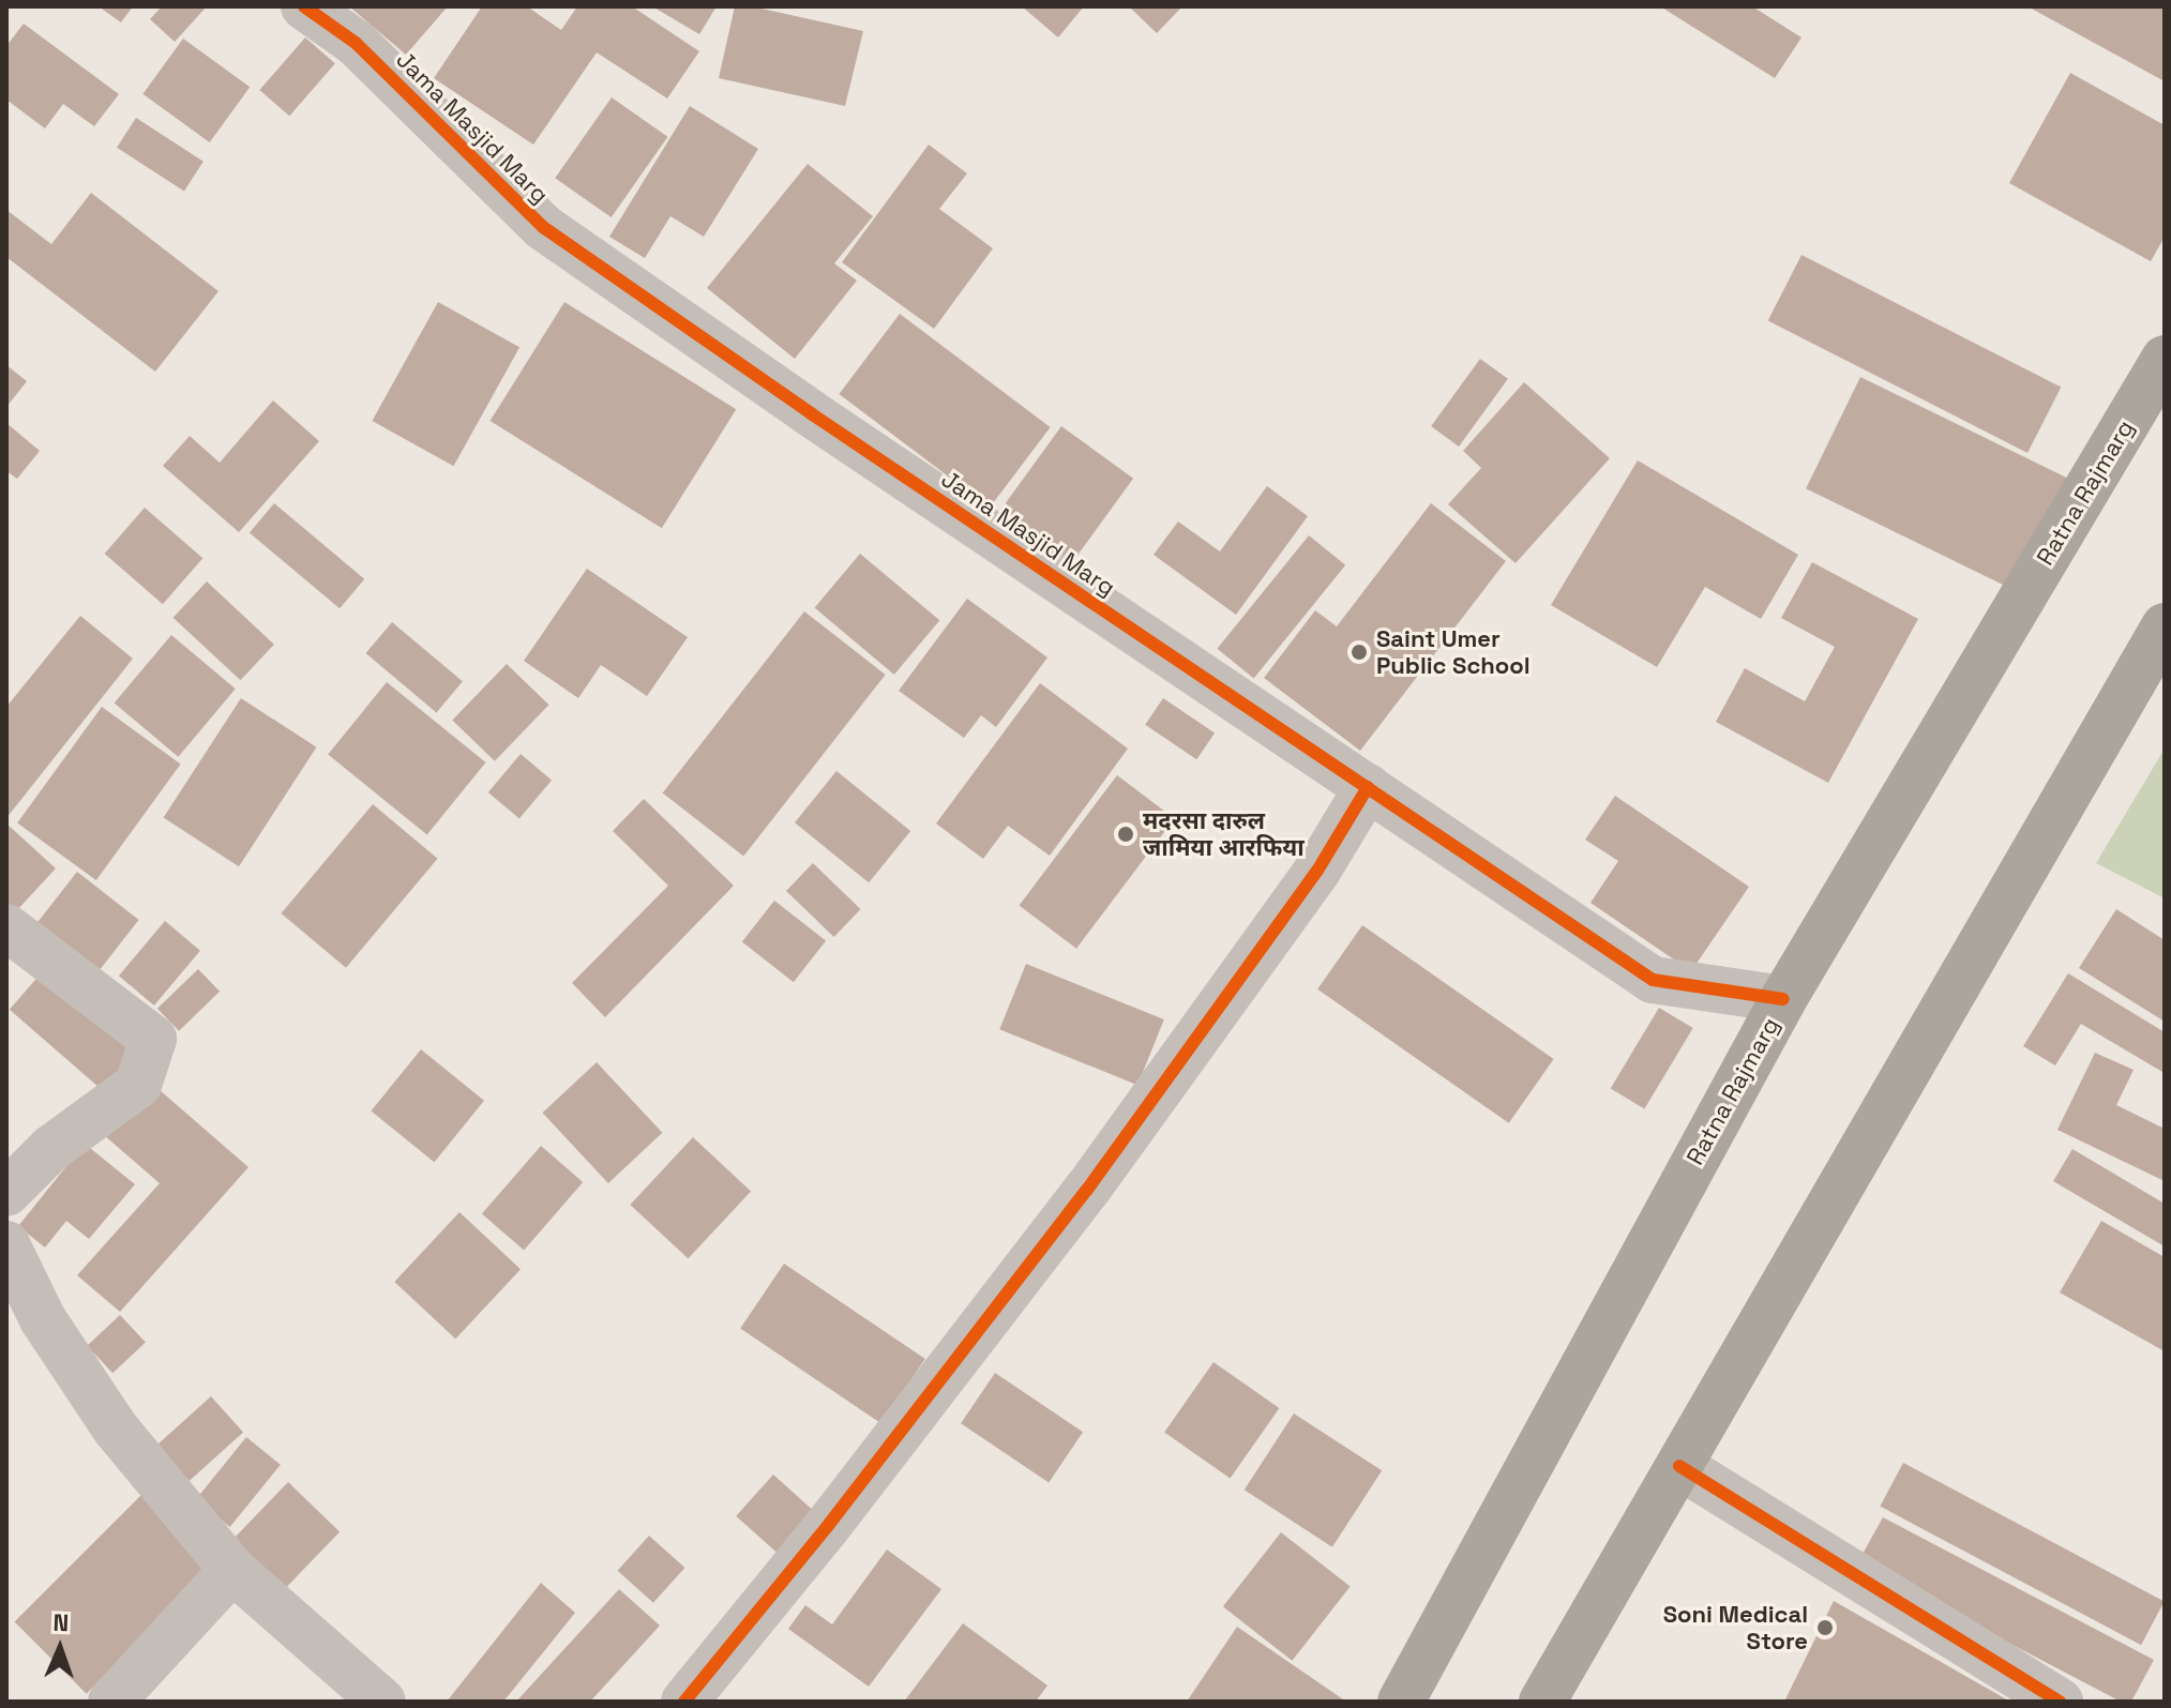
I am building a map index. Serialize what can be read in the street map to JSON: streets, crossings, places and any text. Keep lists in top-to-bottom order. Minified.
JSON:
{"streets":{"highway":["Ratna Rajmarg"],"street":["Jama Masjid Marg"]},"crossings":[["Jama Masjid Marg","Ratna Rajmarg"]],"places":["Saint Umer Public School","मदरसा दारुल जामिया आरफिया","Soni Medical Store"],"north":"top"}
